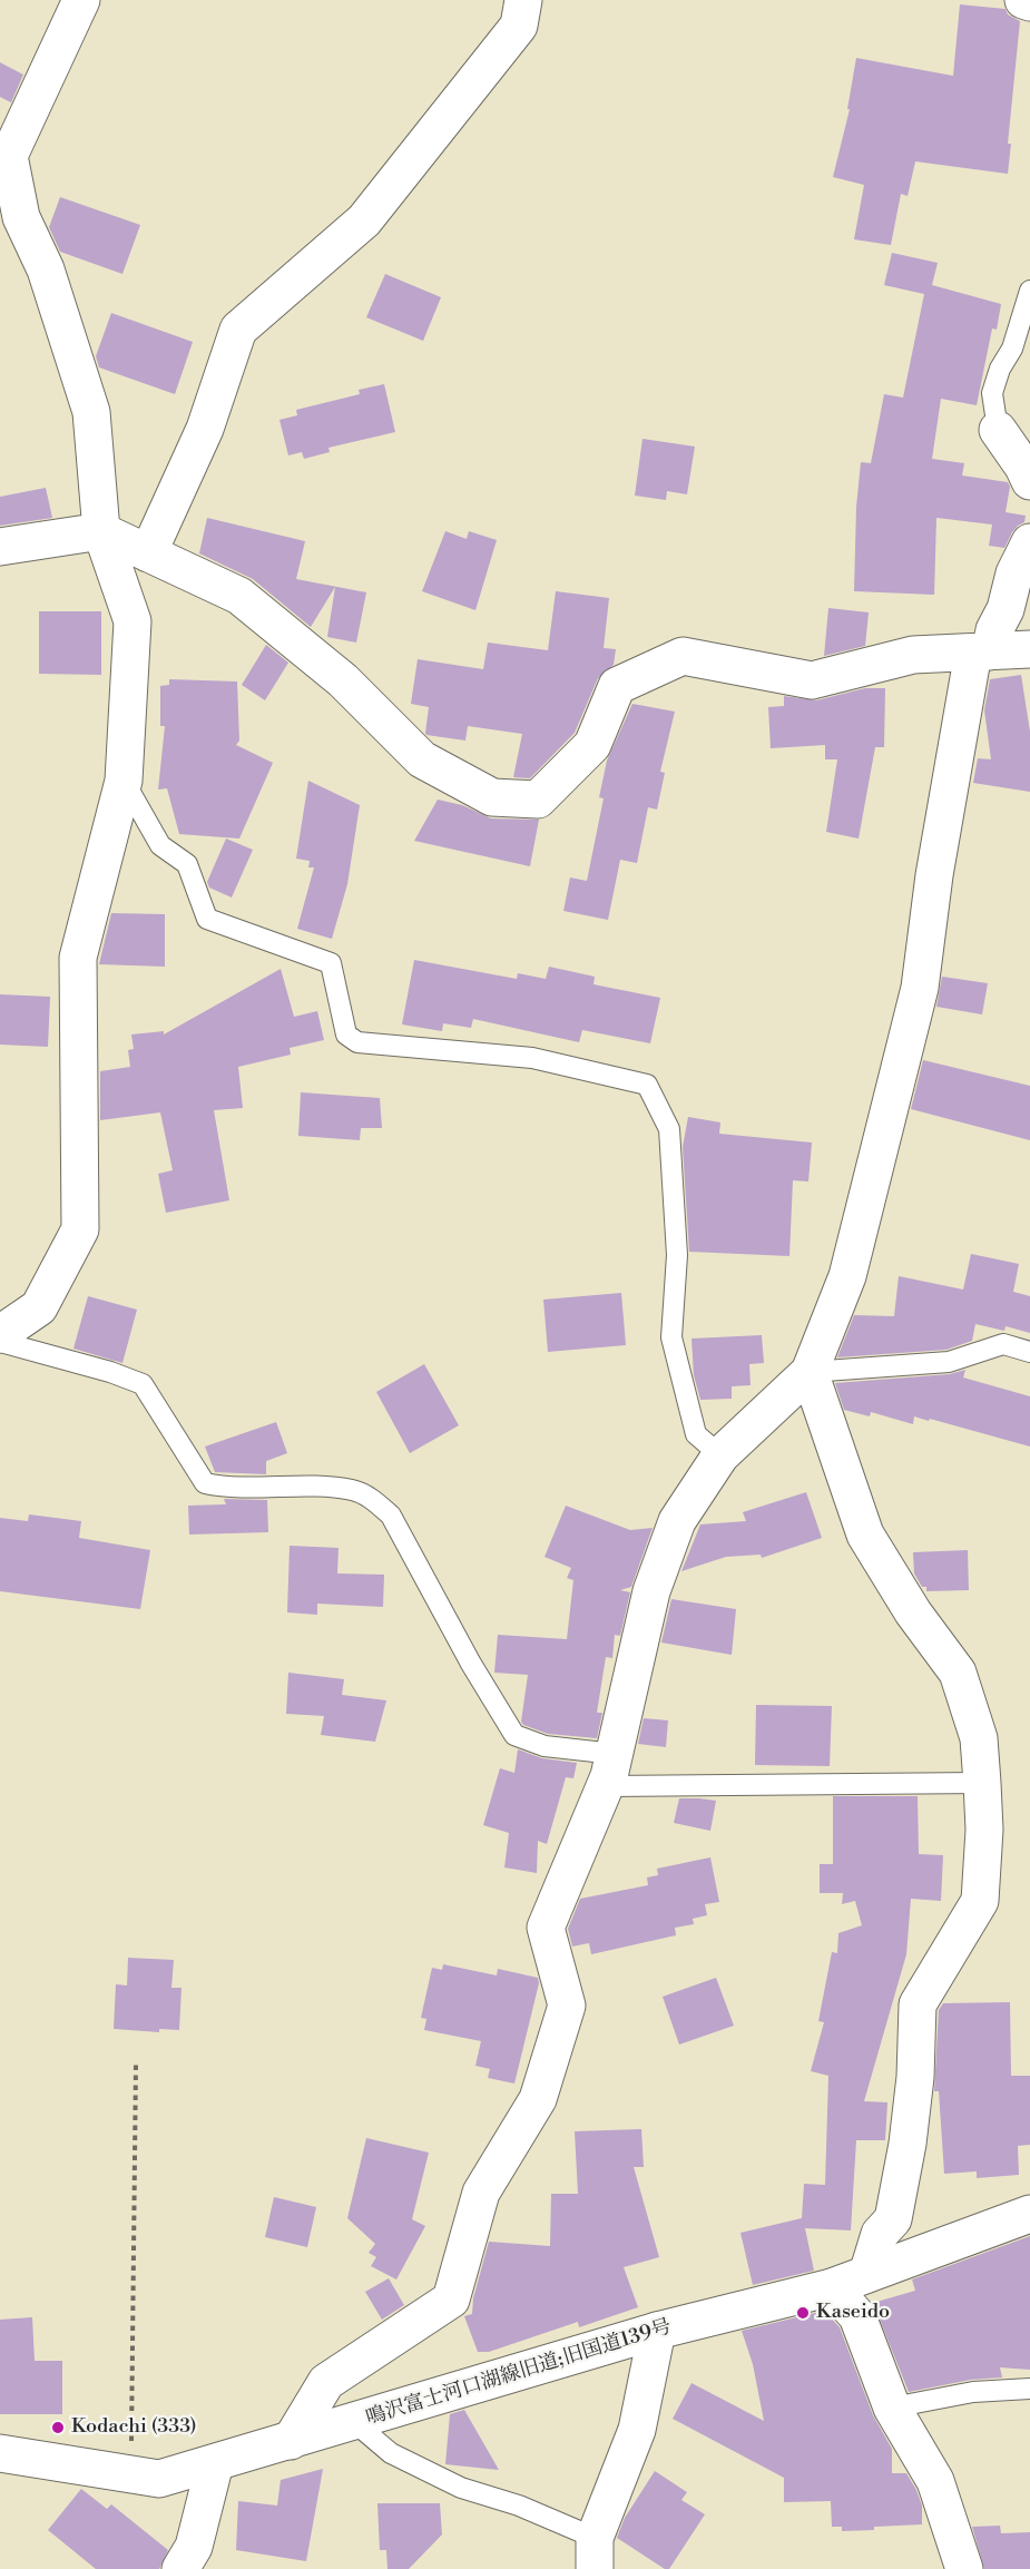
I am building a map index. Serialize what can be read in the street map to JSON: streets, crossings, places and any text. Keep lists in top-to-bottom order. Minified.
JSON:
{"streets":{"street":["鳴沢富士河口湖線旧道;旧国道139号"]},"places":["Kaseido","Kodachi (333)"]}
